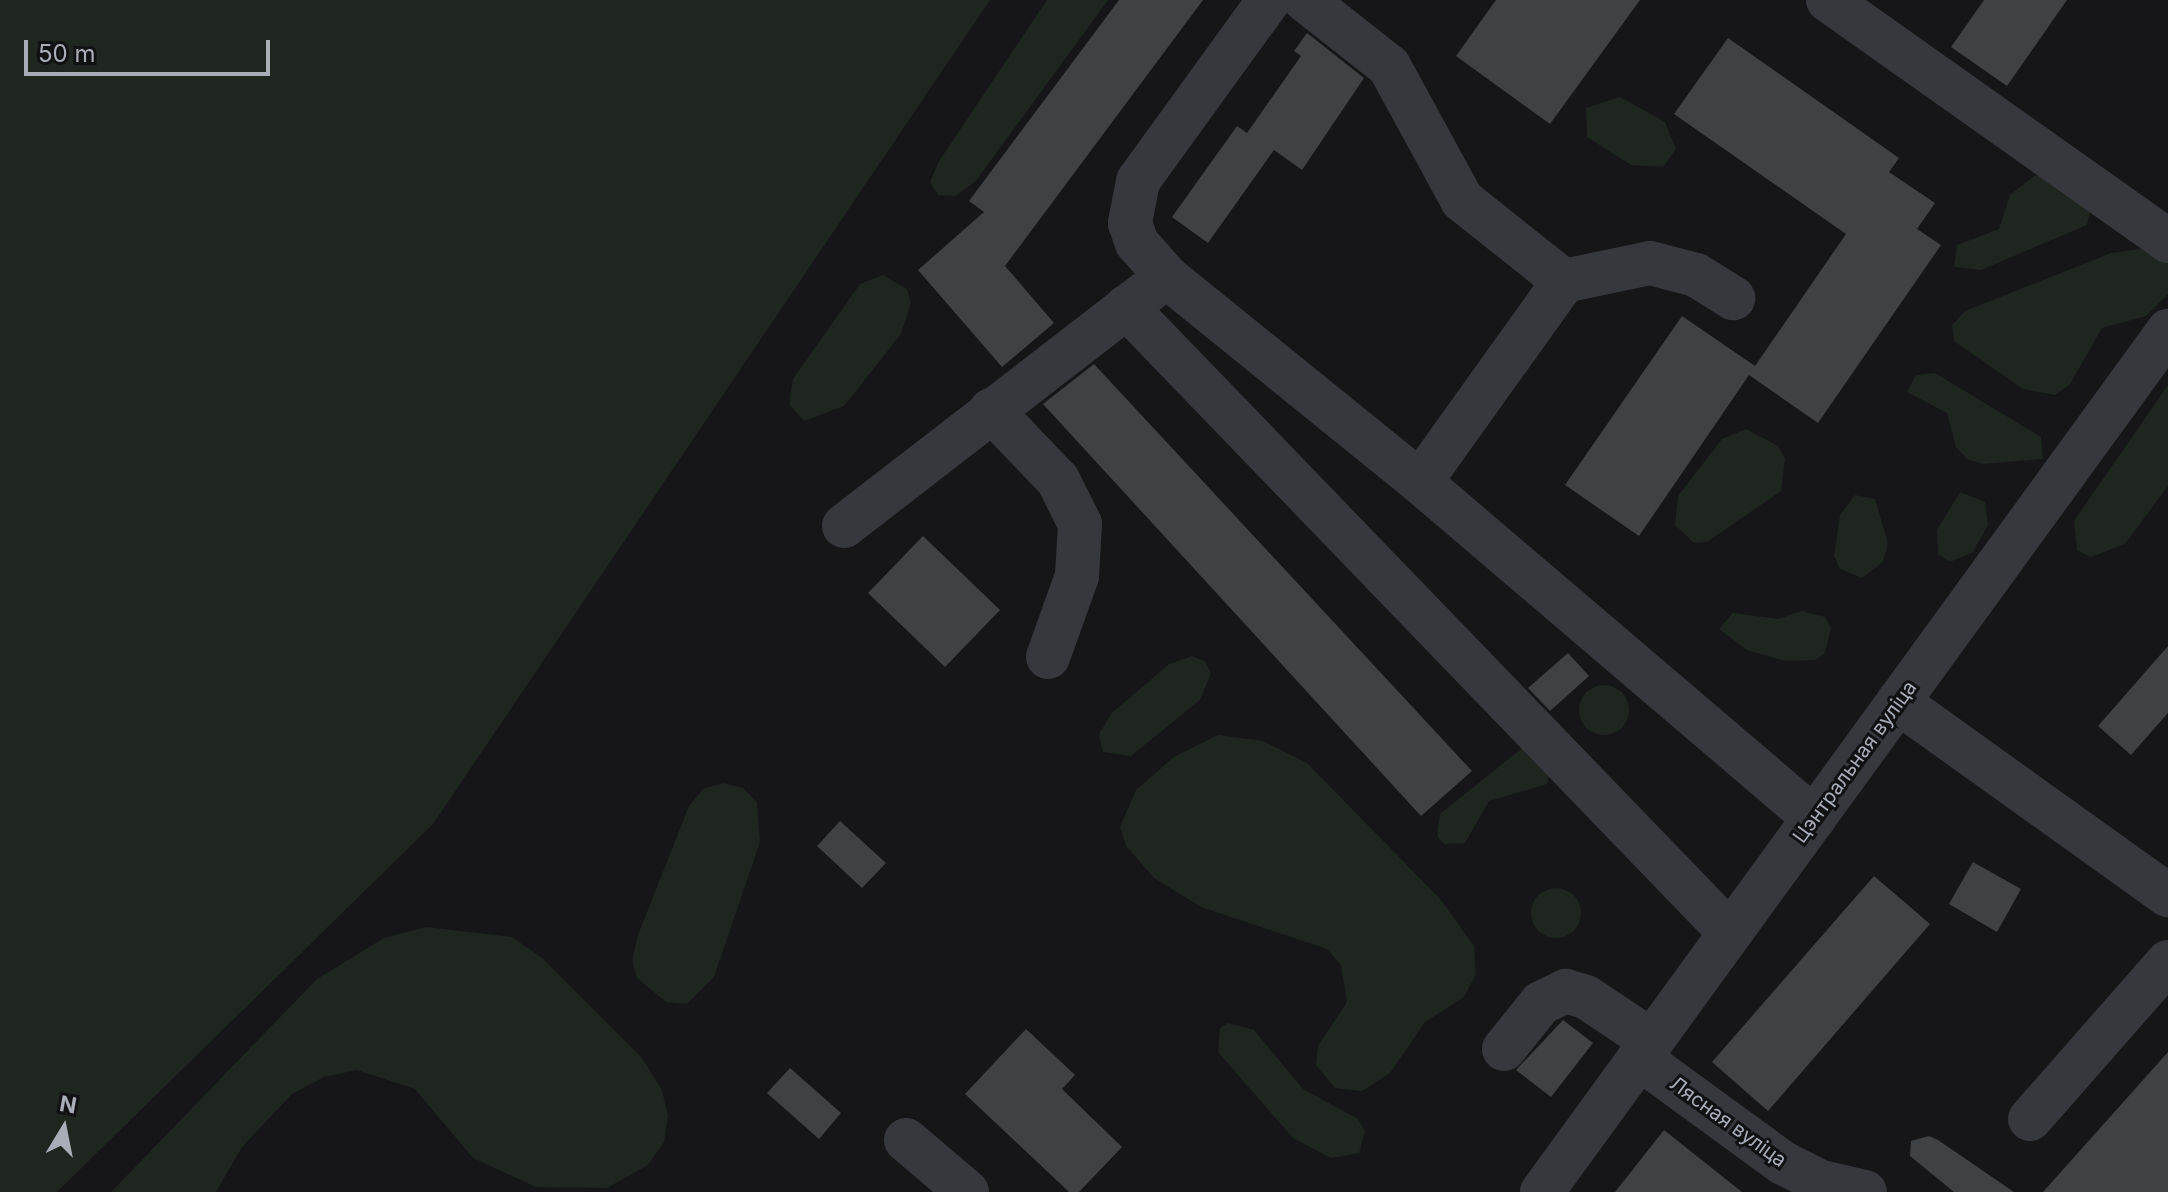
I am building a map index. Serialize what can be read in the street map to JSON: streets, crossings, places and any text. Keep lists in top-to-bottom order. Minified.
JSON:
{"streets":{"street":["Цэнтральная вуліца","Лясная вуліца"]},"crossings":[["Цэнтральная вуліца","Лясная вуліца"]],"scale_bar":"50 m","north":"top"}
